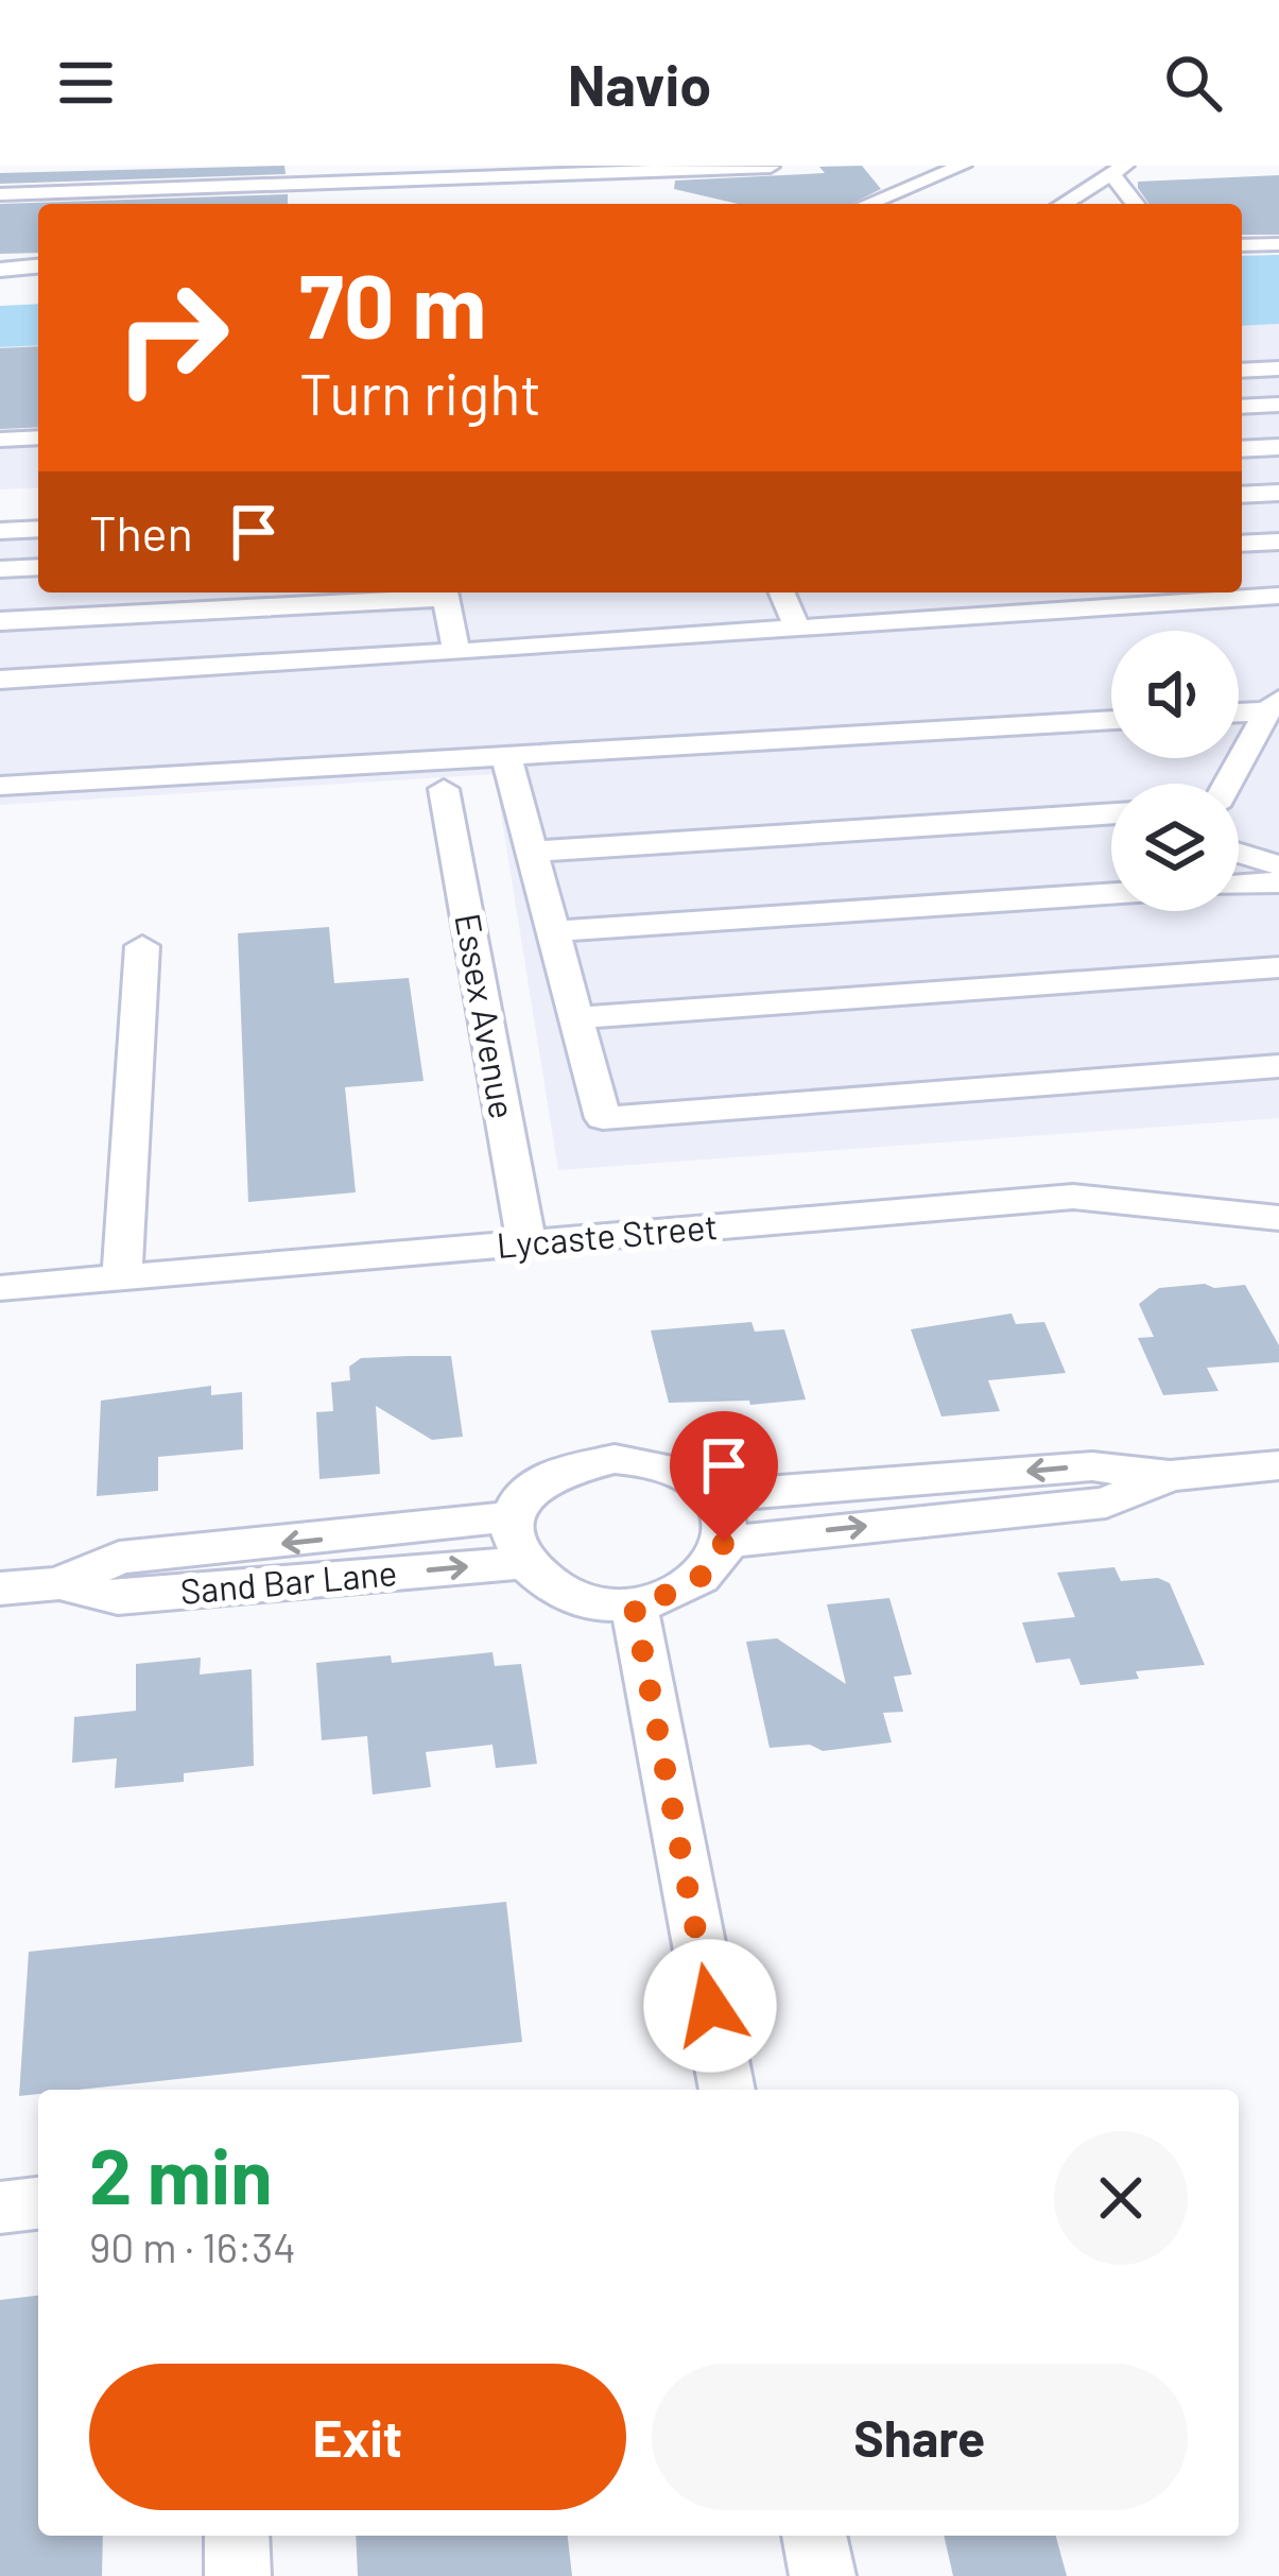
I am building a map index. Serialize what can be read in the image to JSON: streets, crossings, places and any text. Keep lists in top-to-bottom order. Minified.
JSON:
{"streets":{"street":["Essex Avenue","Lycaste Street","Sand Bar Lane"]},"crossings":[["Essex Avenue","Lycaste Street"]],"page":{"header":"Navio","turn":["70 m","Turn right"],"then":"Then","heading":["2 min","90 m · 16:34"],"buttons":["Exit","Share"]}}
